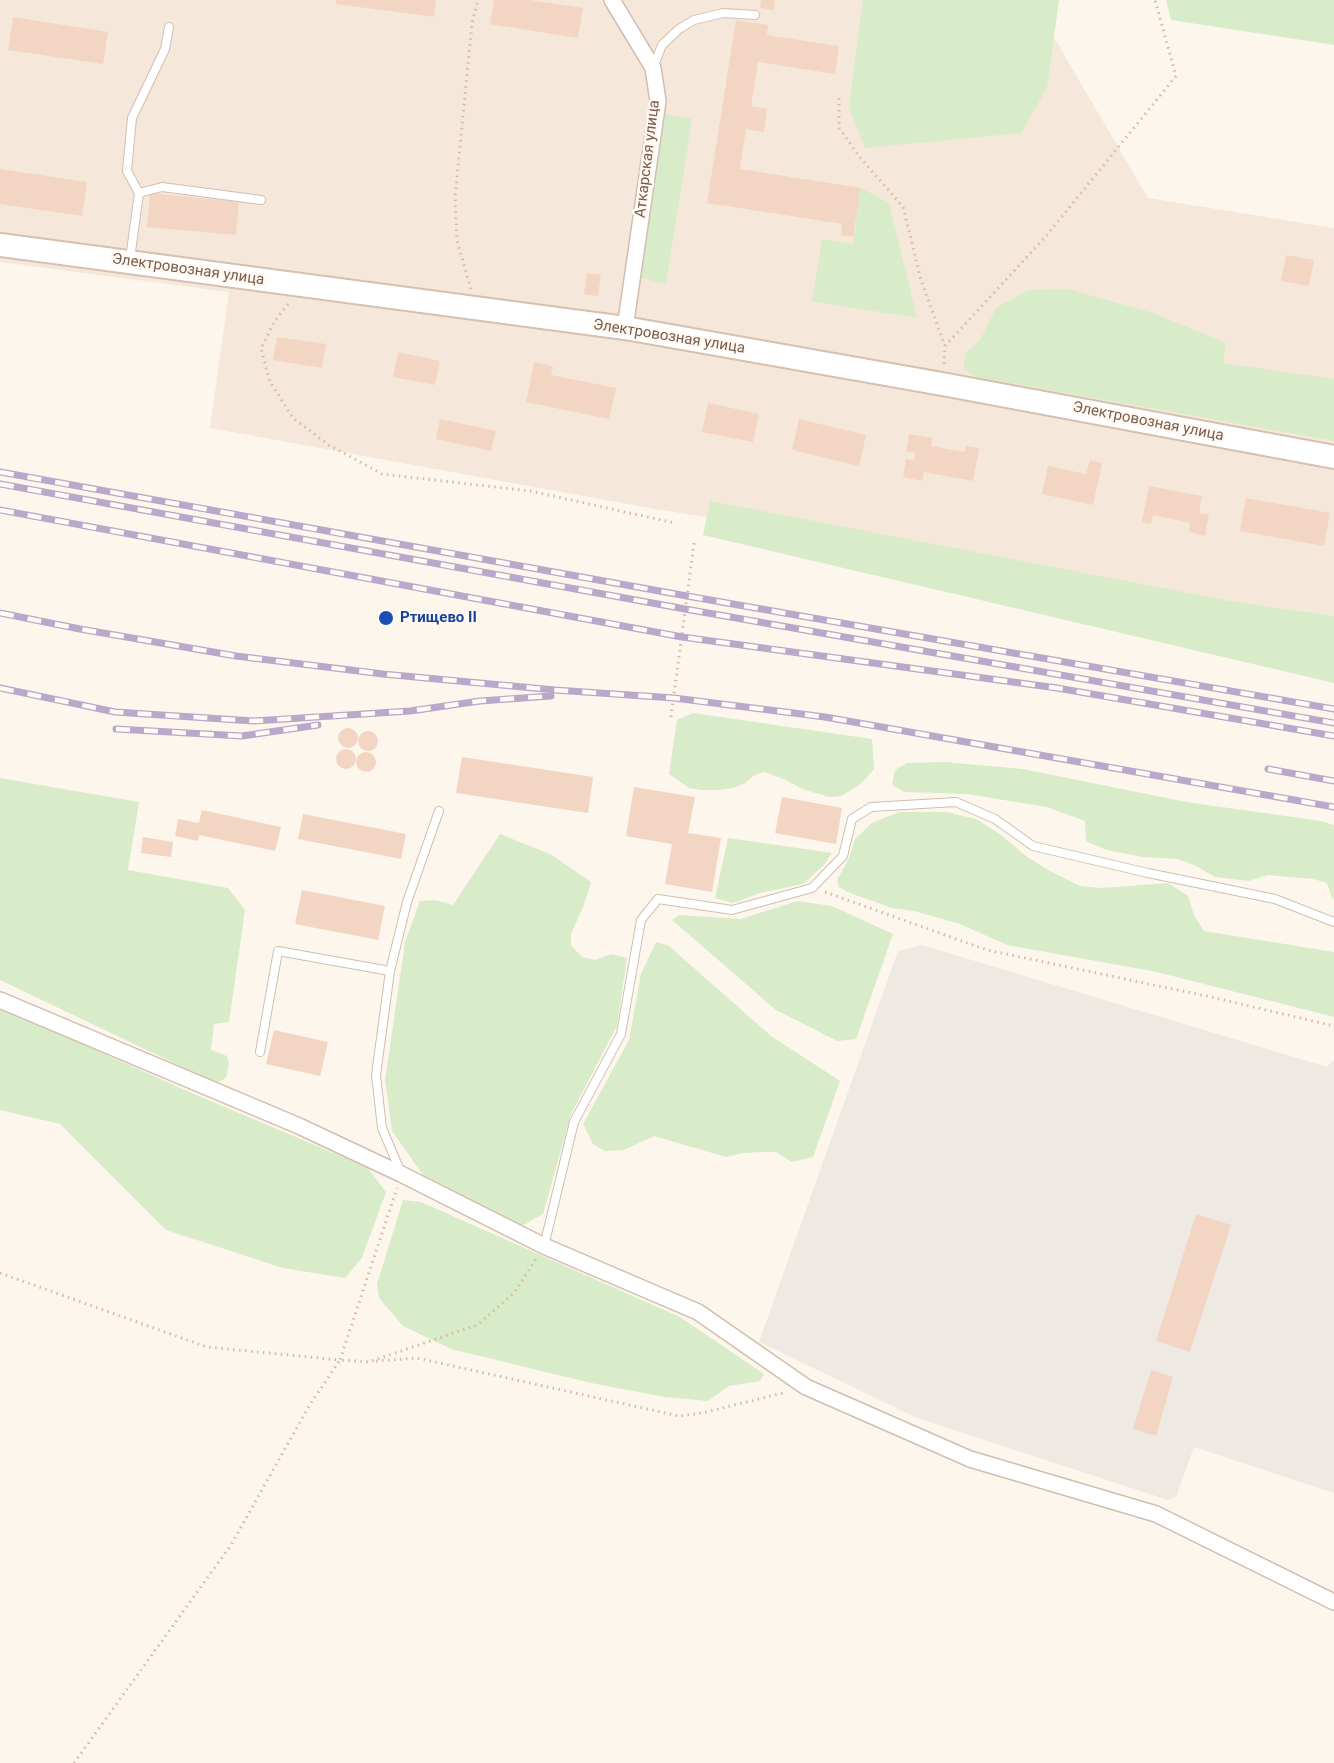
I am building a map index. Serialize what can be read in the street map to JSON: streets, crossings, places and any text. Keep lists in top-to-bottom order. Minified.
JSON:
{"streets":{"street":["Аткарская улица","Электровозная улица"]},"crossings":[["Аткарская улица","Электровозная улица"]],"places":["Ртищево II"]}
